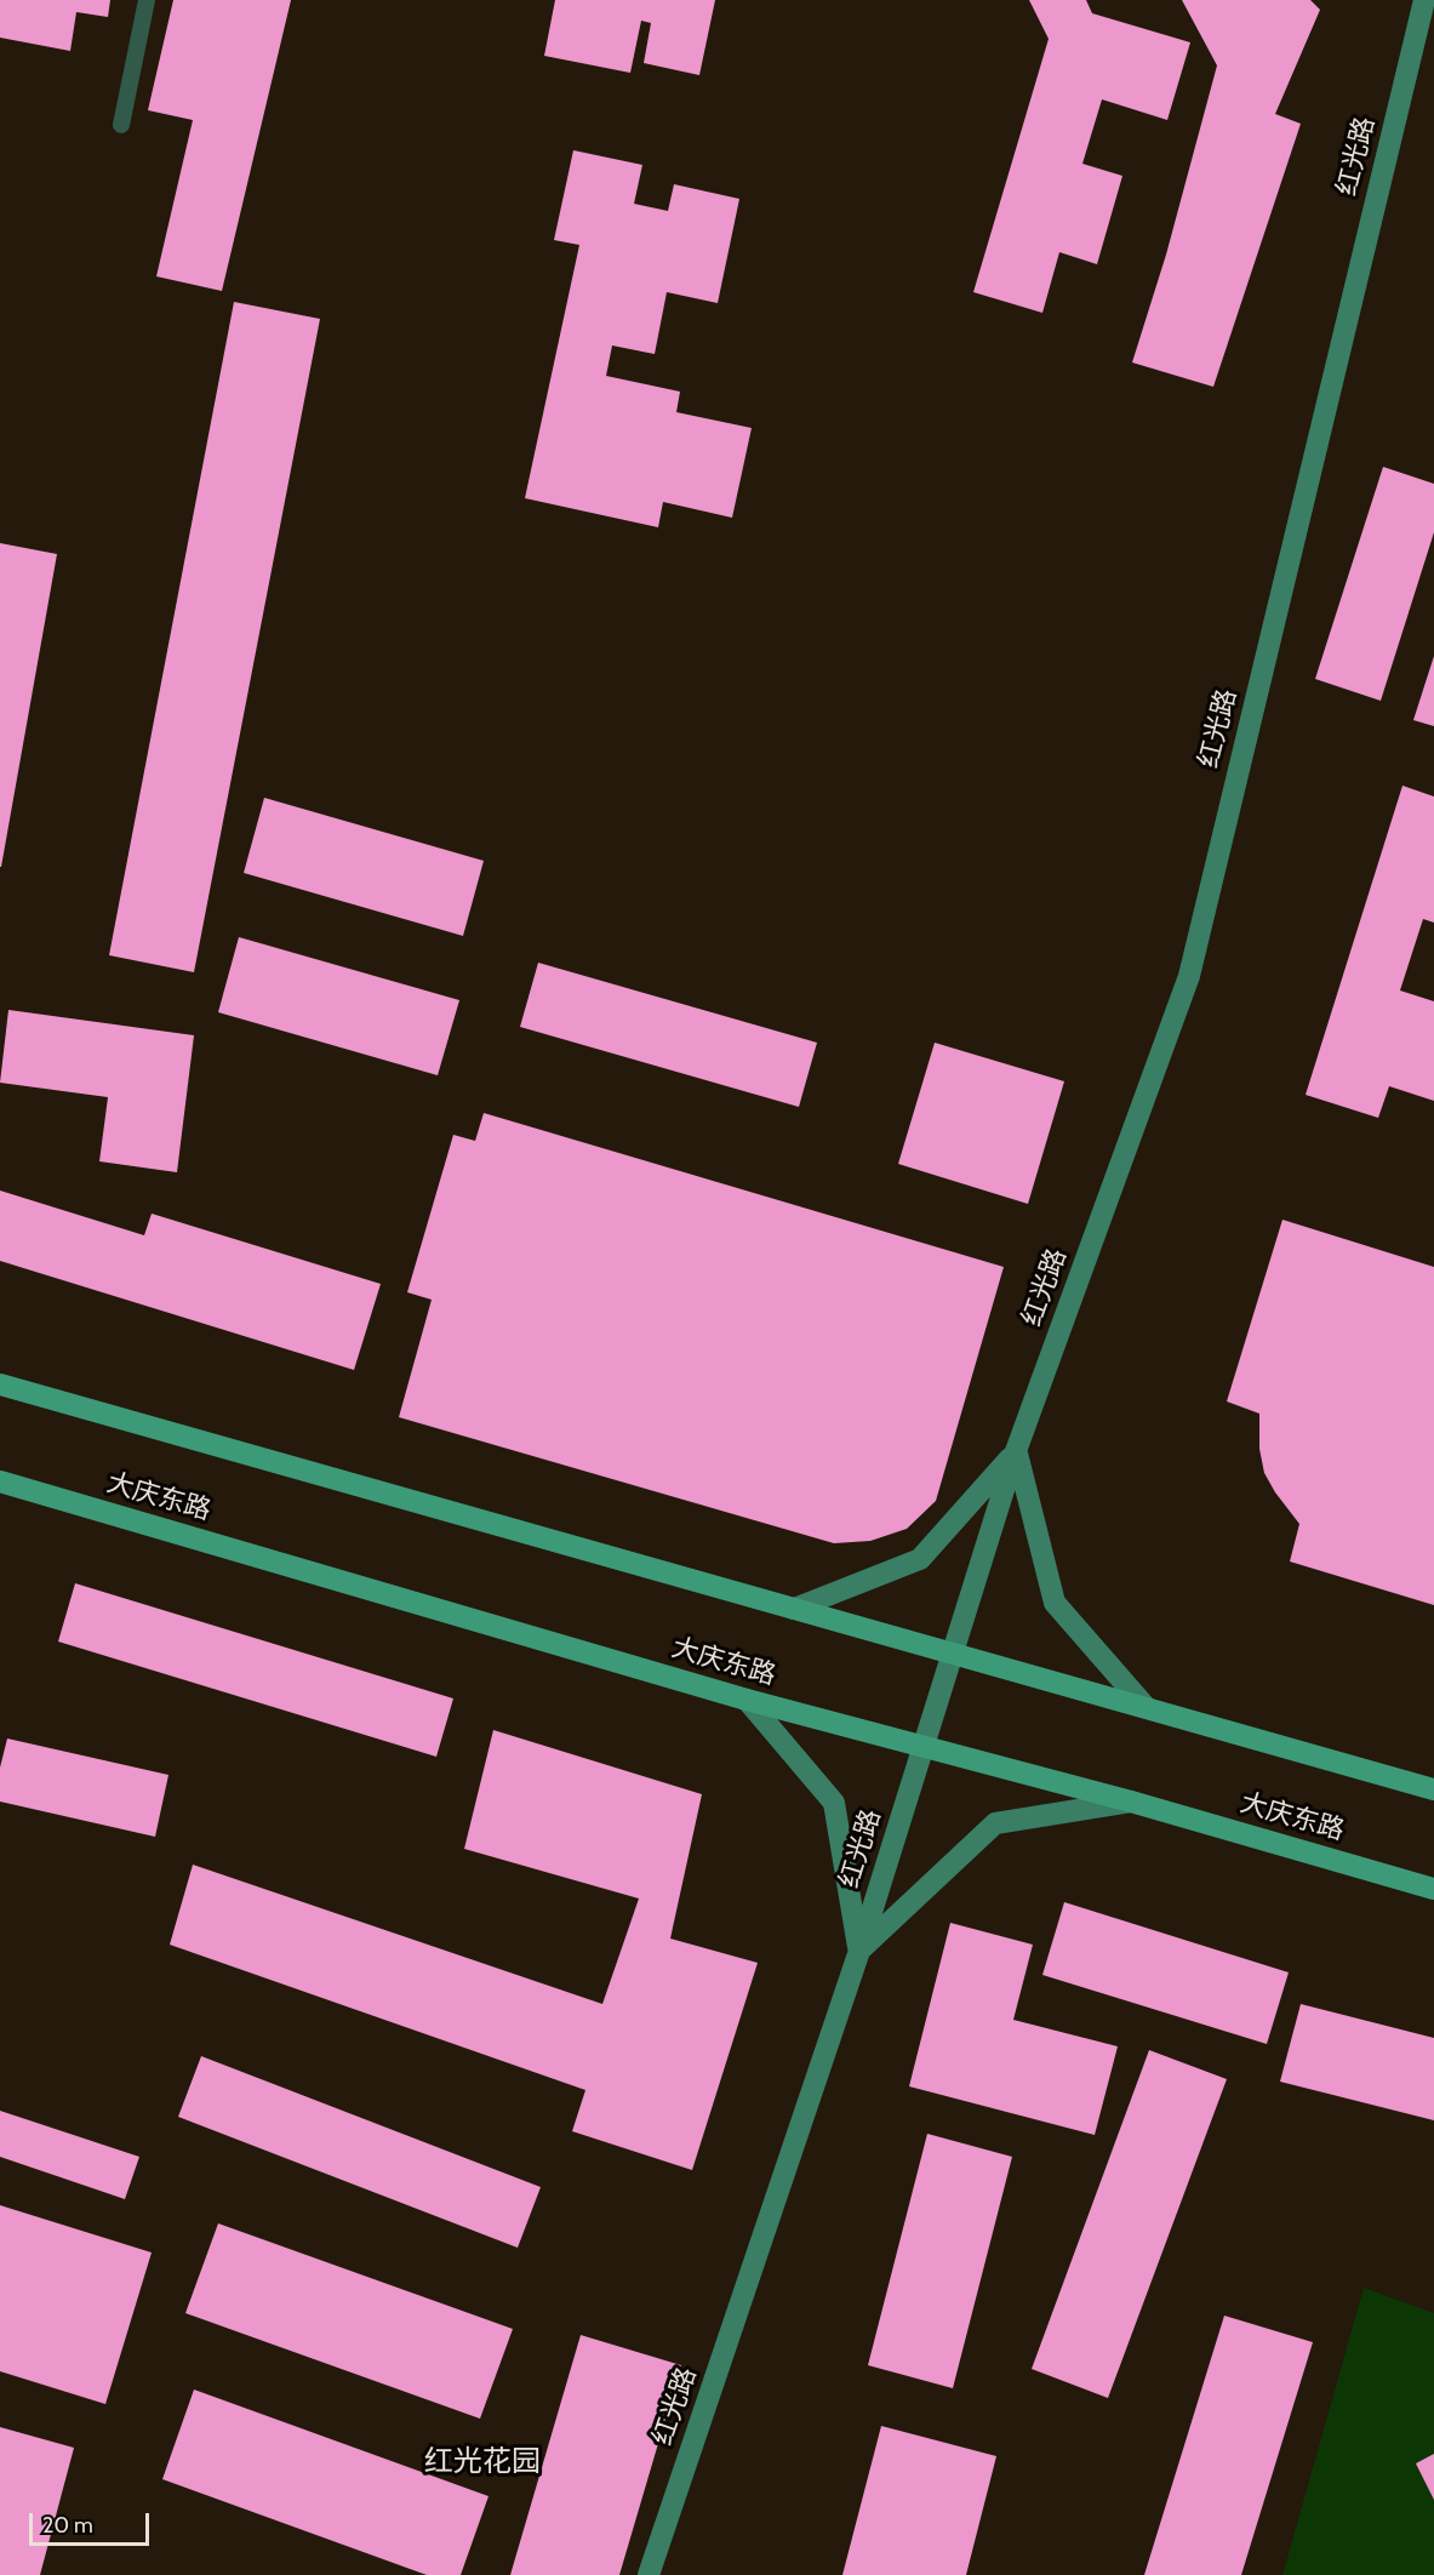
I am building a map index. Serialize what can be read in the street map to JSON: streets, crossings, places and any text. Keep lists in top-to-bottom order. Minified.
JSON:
{"streets":{"main road":["大庆东路"],"street":["红光路"]},"crossings":[["红光路","大庆东路"]],"districts":["红光花园"],"scale_bar":"20 m"}
